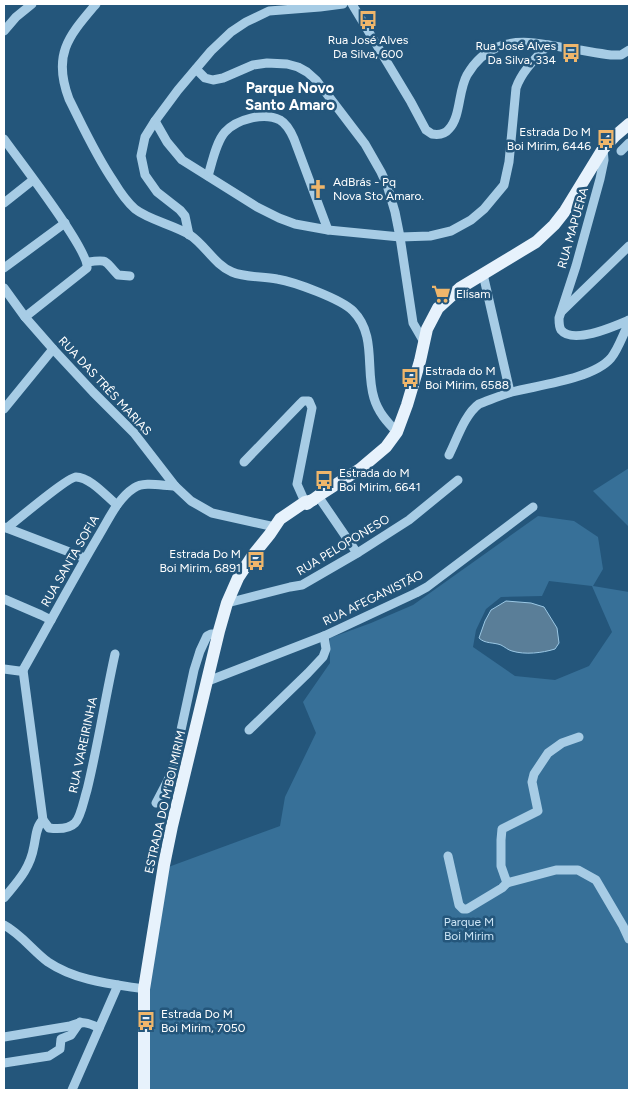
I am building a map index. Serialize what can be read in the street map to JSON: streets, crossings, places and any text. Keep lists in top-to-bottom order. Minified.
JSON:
{"streets":{"main road":["ESTRADA DO M'BOI MIRIM"],"street":["RUA MAPUERA","RUA DAS TRÊS MARIAS","RUA PELOPONESO","RUA SANTA SOFIA","RUA AFEGANISTÃO","RUA VAREIRINHA"]},"crossings":[["RUA MAPUERA","ESTRADA DO M'BOI MIRIM"],["RUA DAS TRÊS MARIAS","RUA SANTA SOFIA"],["RUA DAS TRÊS MARIAS","ESTRADA DO M'BOI MIRIM"],["RUA PELOPONESO","ESTRADA DO M'BOI MIRIM"],["RUA AFEGANISTÃO","ESTRADA DO M'BOI MIRIM"]],"districts":["Parque Novo Santo Amaro"],"parks":["Parque M Boi Mirim"],"places":{"bus stop":["Rua José Alves Da Silva, 600","Rua José Alves Da Silva, 334","Estrada Do M Boi Mirim, 6446","Estrada do M Boi Mirim, 6588","Estrada do M Boi Mirim, 6641","Estrada Do M Boi Mirim, 6891","Estrada Do M Boi Mirim, 7050"],"church":["AdBrás - Pq Nova Sto Amaro."],"supermarket":["Elisam"]}}
